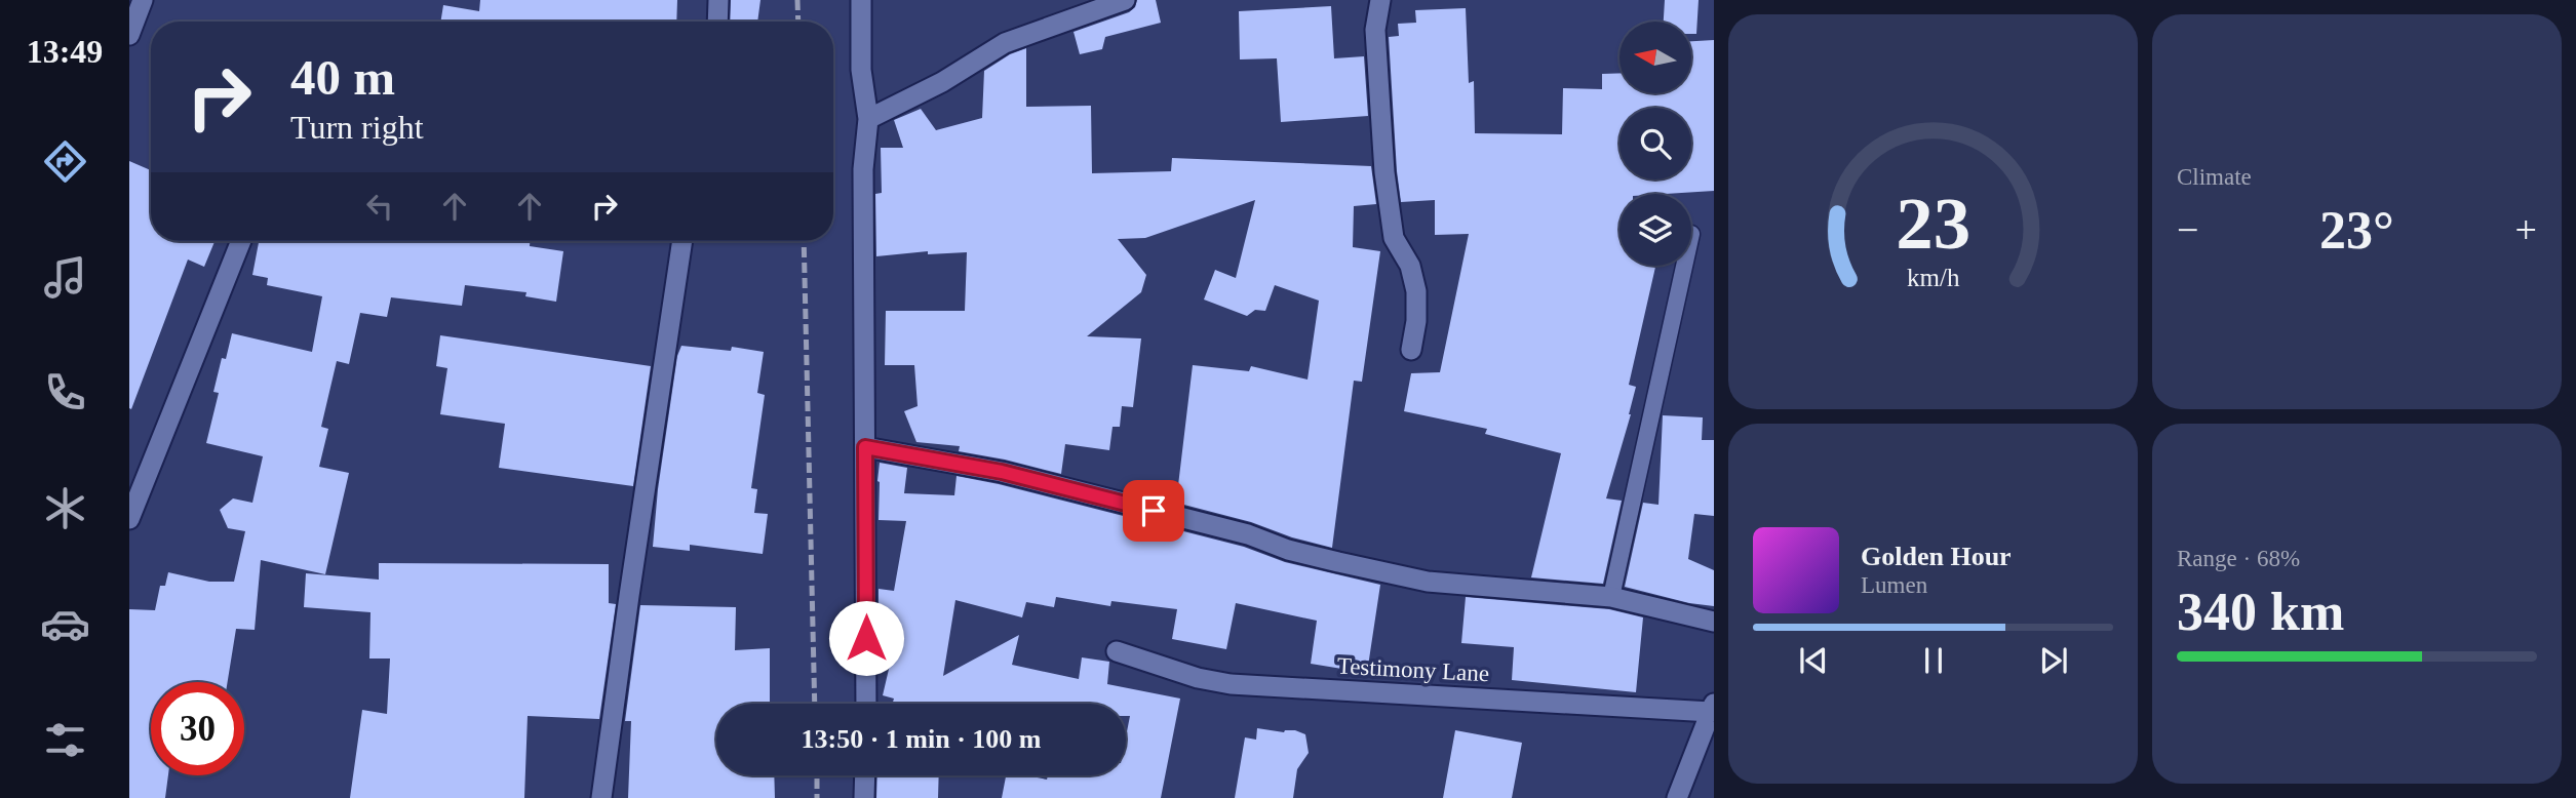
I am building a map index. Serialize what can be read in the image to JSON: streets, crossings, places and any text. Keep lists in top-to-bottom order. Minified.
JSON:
{"streets":{"street":["Testimony Lane"]},"north":"left","page":{"tabs":"13:49","tile":["Climate",["Range · 68%","340 km"]],"turn":["40 m","Turn right"],"heat":["−","23°","+"],"song":["Golden Hour","Lumen"],"limit":"30","trip":"13:50 · 1 min · 100 m","gauge":["23","km/h"]}}
